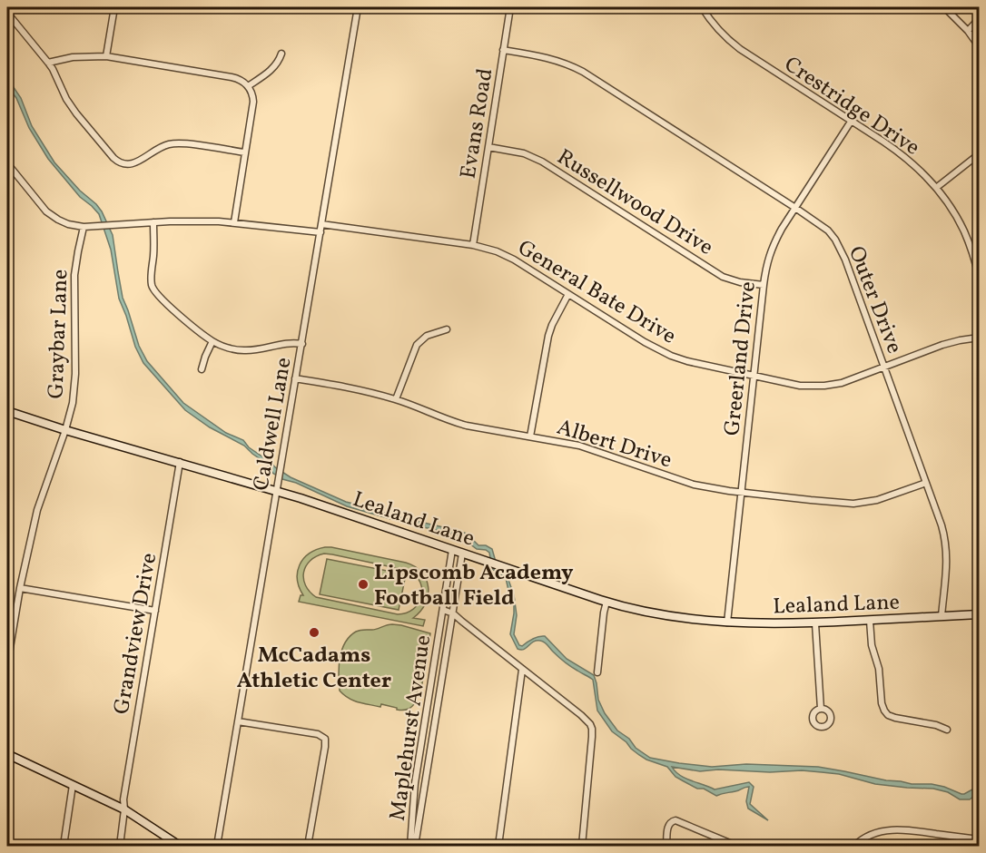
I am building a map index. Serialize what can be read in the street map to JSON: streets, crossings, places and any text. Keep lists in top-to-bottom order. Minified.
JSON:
{"streets":{"street":["Crestridge Drive","Evans Road","Russellwood Drive","General Bate Drive","Outer Drive","Graybar Lane","Greerland Drive","Caldwell Lane","Albert Drive","Lealand Lane","Grandview Drive","Maplehurst Avenue"]},"crossings":[["Crestridge Drive","Greerland Drive"],["Evans Road","Russellwood Drive"],["Evans Road","General Bate Drive"],["Evans Road","Outer Drive"],["Russellwood Drive","Greerland Drive"],["General Bate Drive","Outer Drive"],["General Bate Drive","Greerland Drive"],["General Bate Drive","Caldwell Lane"],["Outer Drive","Greerland Drive"],["Outer Drive","Albert Drive"],["Outer Drive","Lealand Lane"],["Graybar Lane","Lealand Lane"],["Greerland Drive","Albert Drive"],["Greerland Drive","Lealand Lane"],["Caldwell Lane","Albert Drive"],["Caldwell Lane","Lealand Lane"],["Lealand Lane","Grandview Drive"],["Lealand Lane","Maplehurst Avenue"]],"places":["Lipscomb Academy Football Field","McCadams Athletic Center"]}
